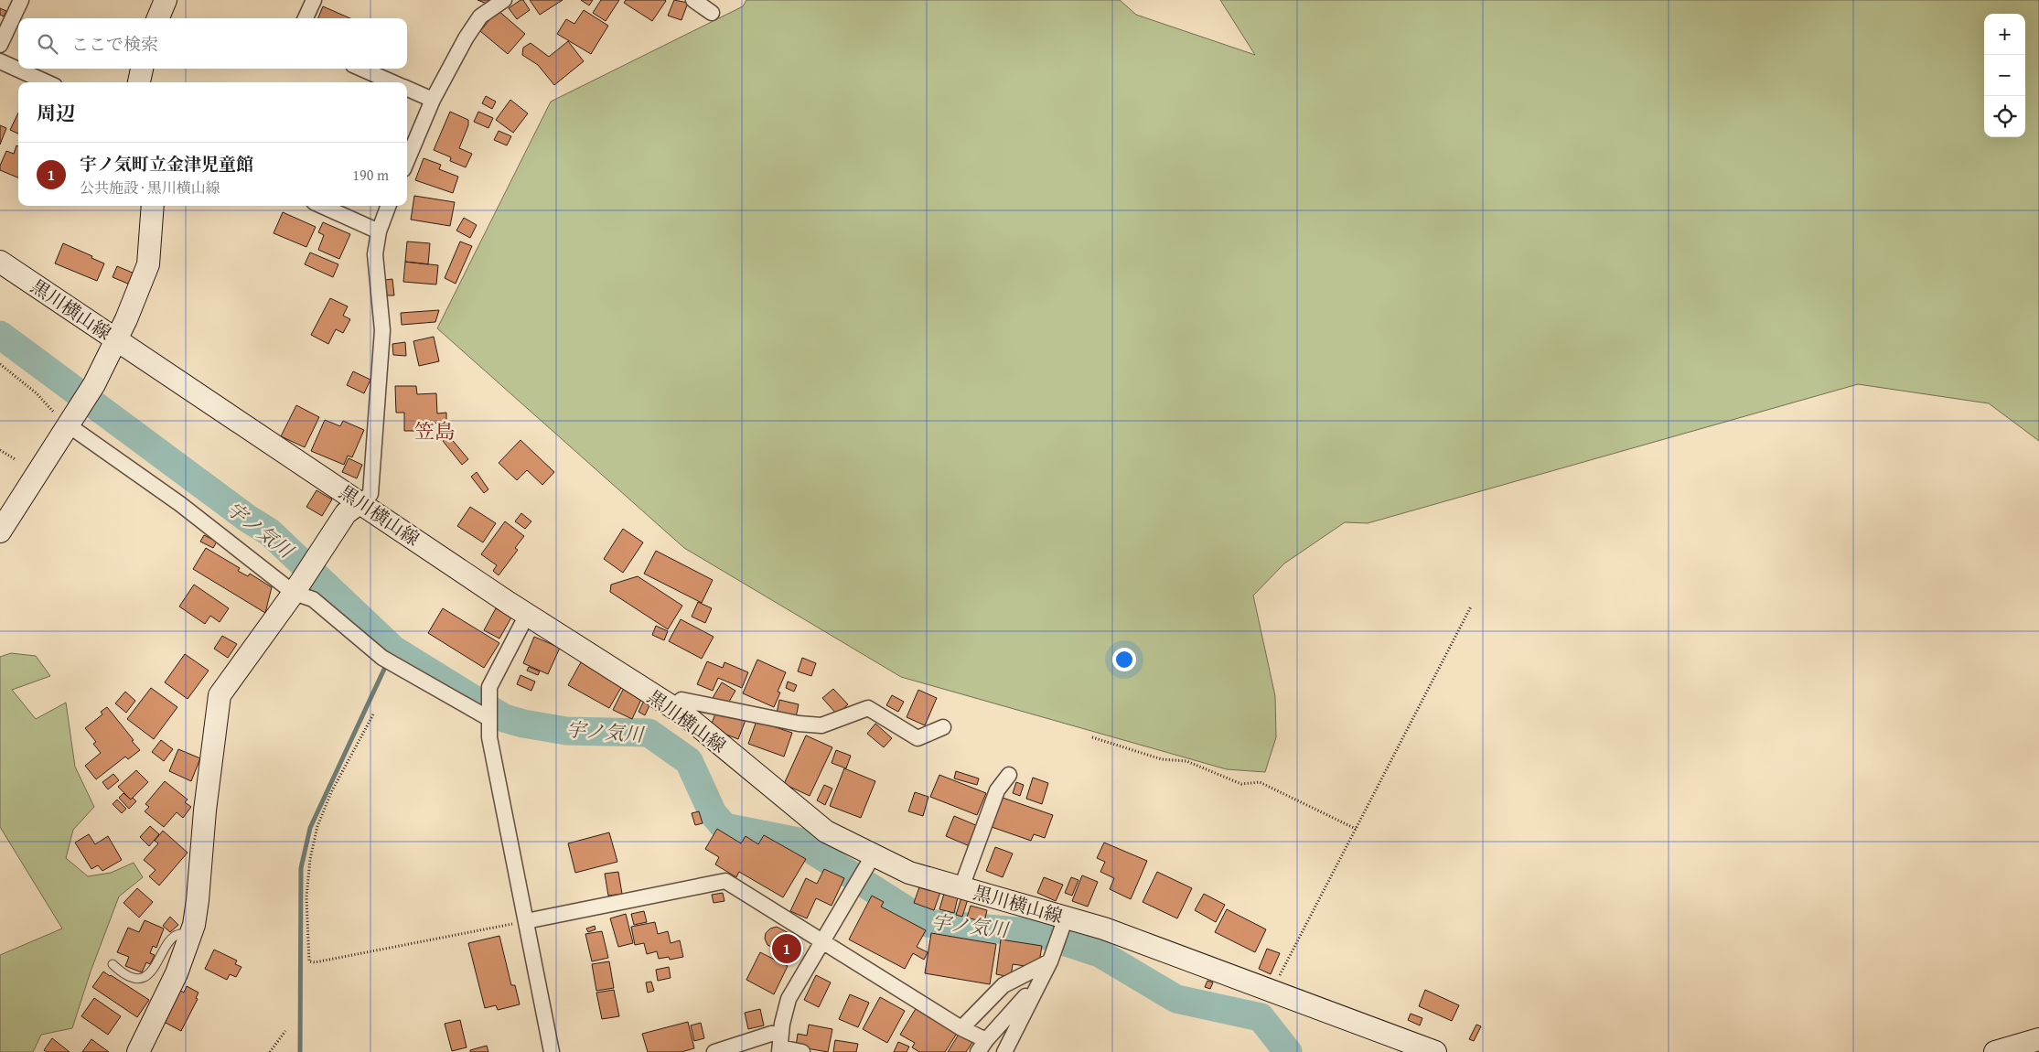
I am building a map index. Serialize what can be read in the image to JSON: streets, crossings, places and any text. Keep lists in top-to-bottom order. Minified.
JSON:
{"streets":{"main road":["黒川横山線"]},"districts":["笠島"],"water":["宇ノ気川"],"page":{"map_buttons":["+","−"],"search":"ここで検索","heading":"周辺","list":[{"mark":"1","name":"宇ノ気町立金津児童館","note":"公共施設 · 黒川横山線","value":"190 m"}],"pins":"1"}}
